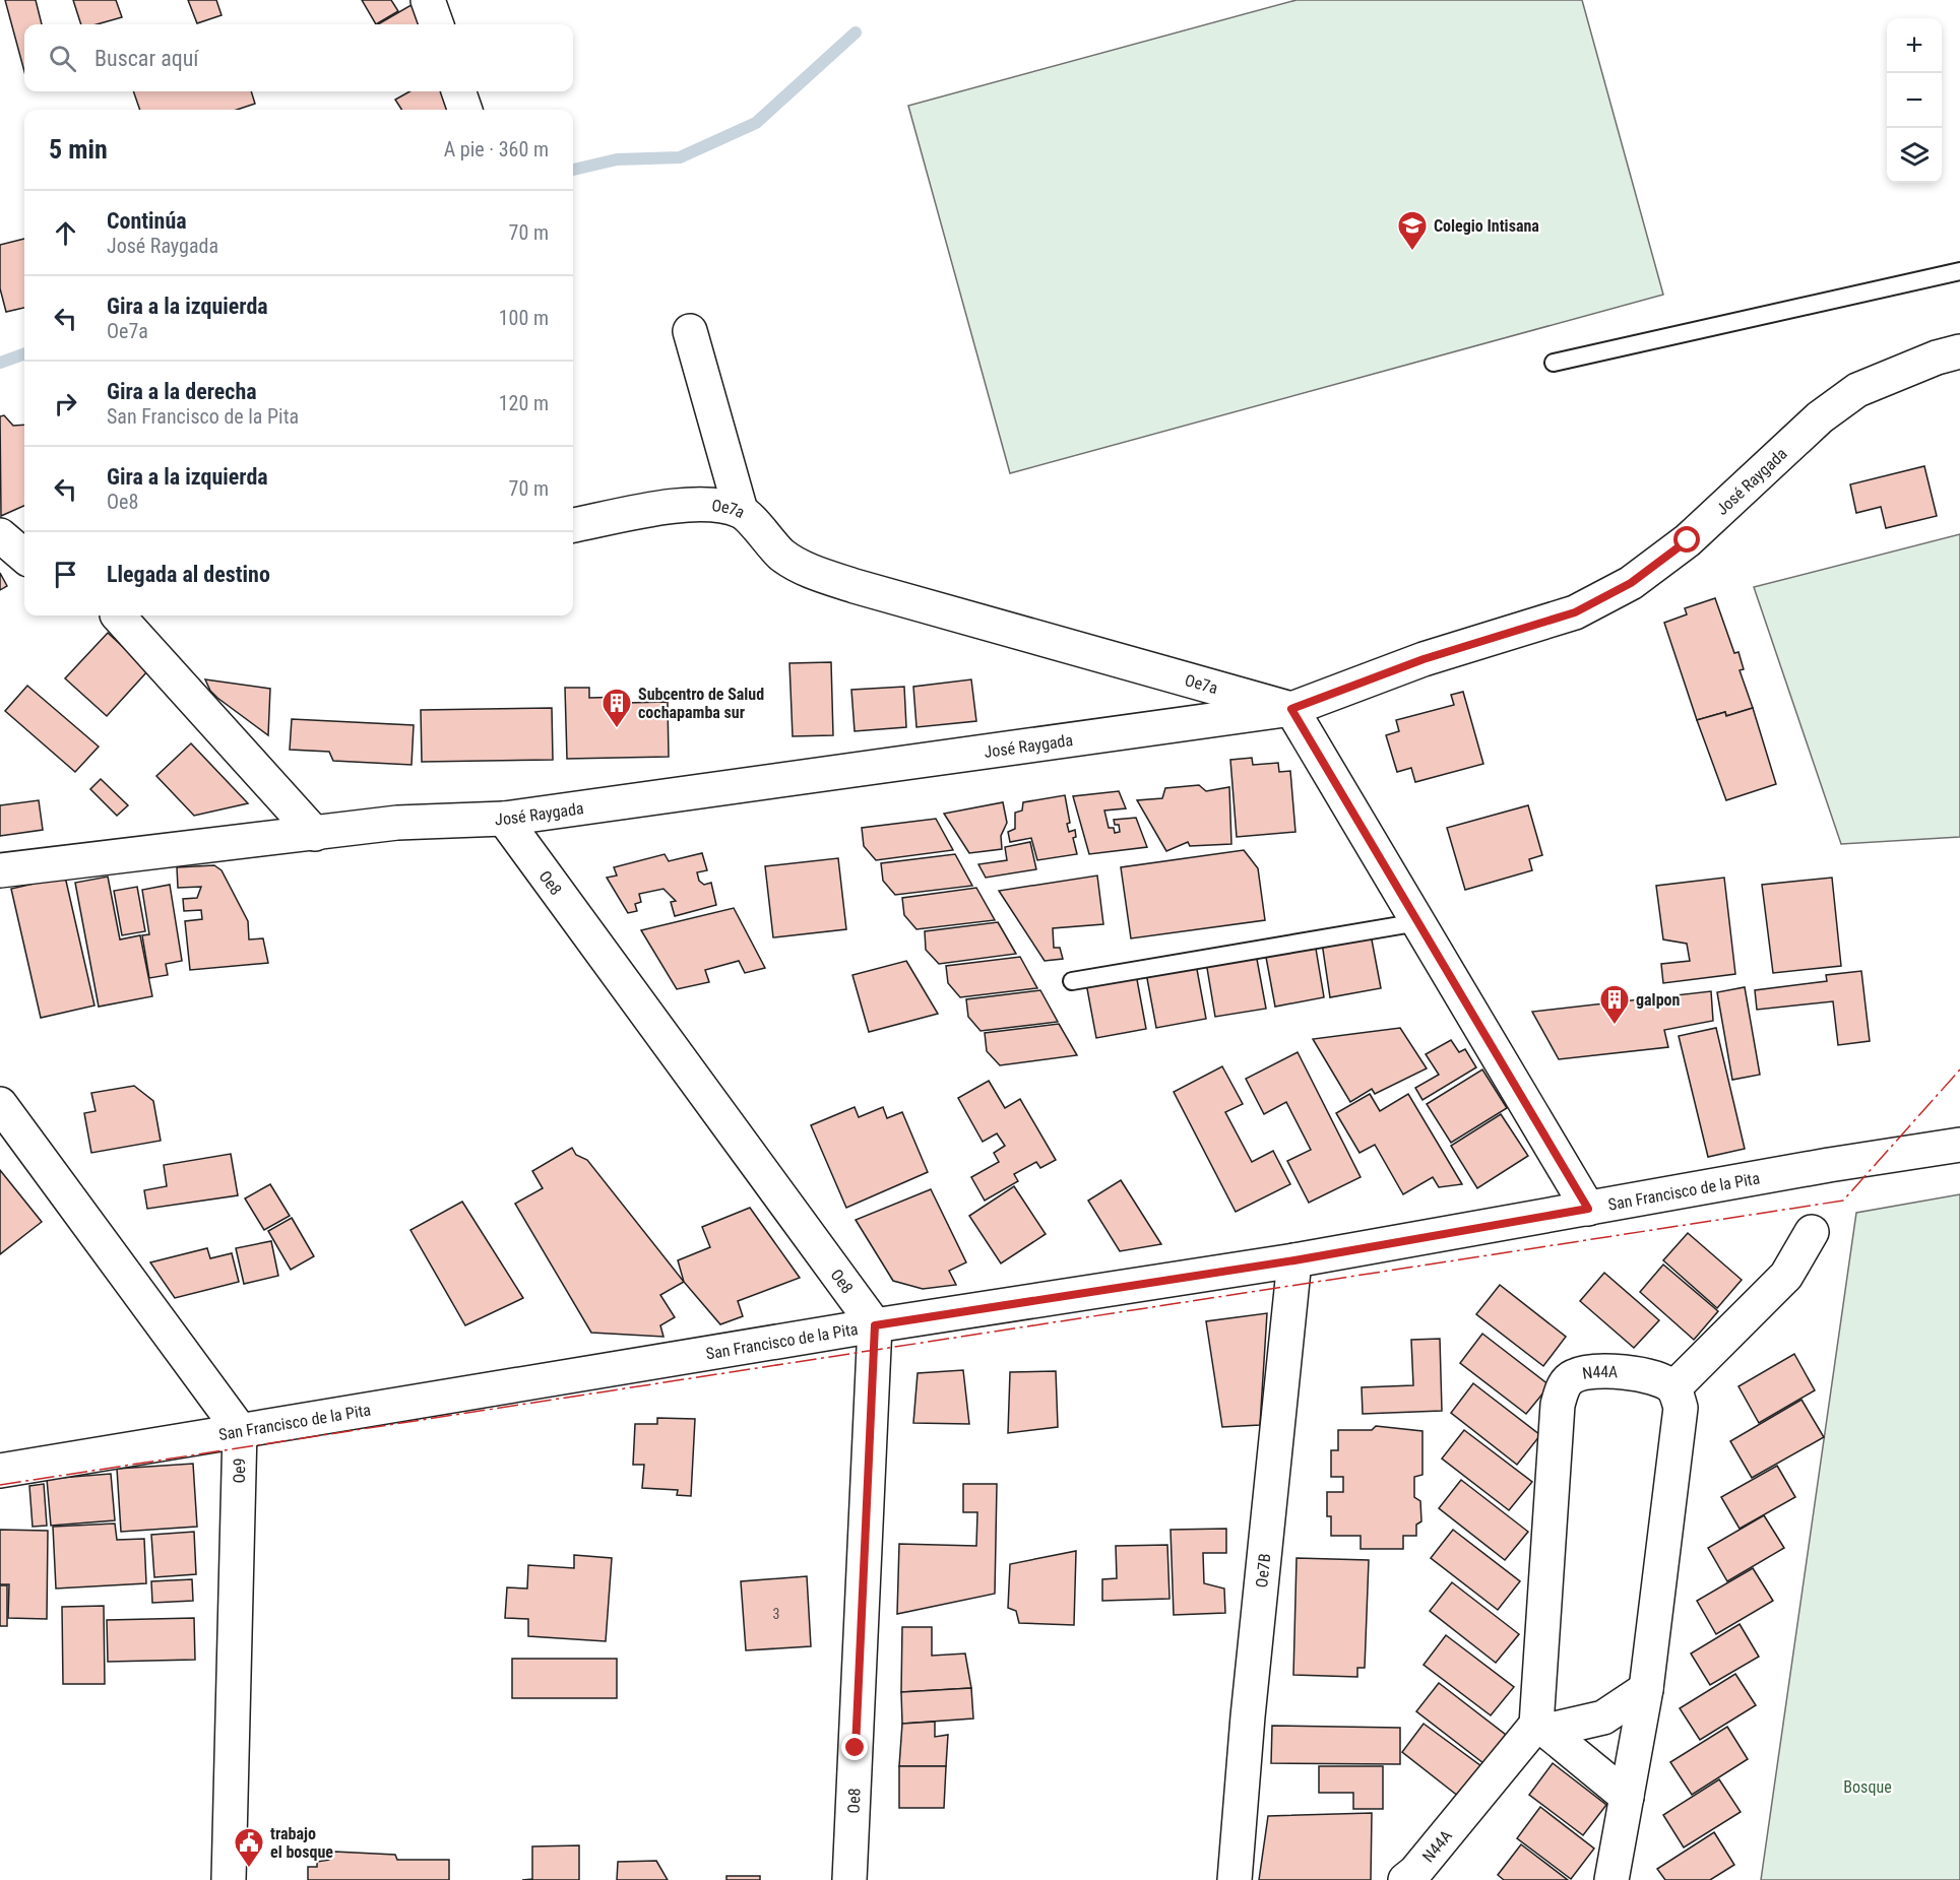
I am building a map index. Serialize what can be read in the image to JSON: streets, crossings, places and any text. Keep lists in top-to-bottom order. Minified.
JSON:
{"streets":{"street":["José Raygada","Oe7a","Oe8","San Francisco de la Pita","N44A","Oe9","Oe7B"]},"crossings":[["José Raygada","Oe7a"],["José Raygada","Oe8"],["Oe8","San Francisco de la Pita"],["San Francisco de la Pita","Oe9"],["San Francisco de la Pita","Oe7B"]],"parks":["Bosque"],"places":{"school or university":["Colegio Intisana"],"building":["Subcentro de Salud cochapamba sur","galpon"],"public building":["trabajo el bosque"]},"house_numbers":["3"],"page":{"map_buttons":["+","−"],"search":"Buscar aquí","heading":["5 min","A pie · 360 m"],"list":[["Continúa","José Raygada","70 m"],["Gira a la izquierda","Oe7a","100 m"],["Gira a la derecha","San Francisco de la Pita","120 m"],["Gira a la izquierda","Oe8","70 m"],"Llegada al destino"]}}
